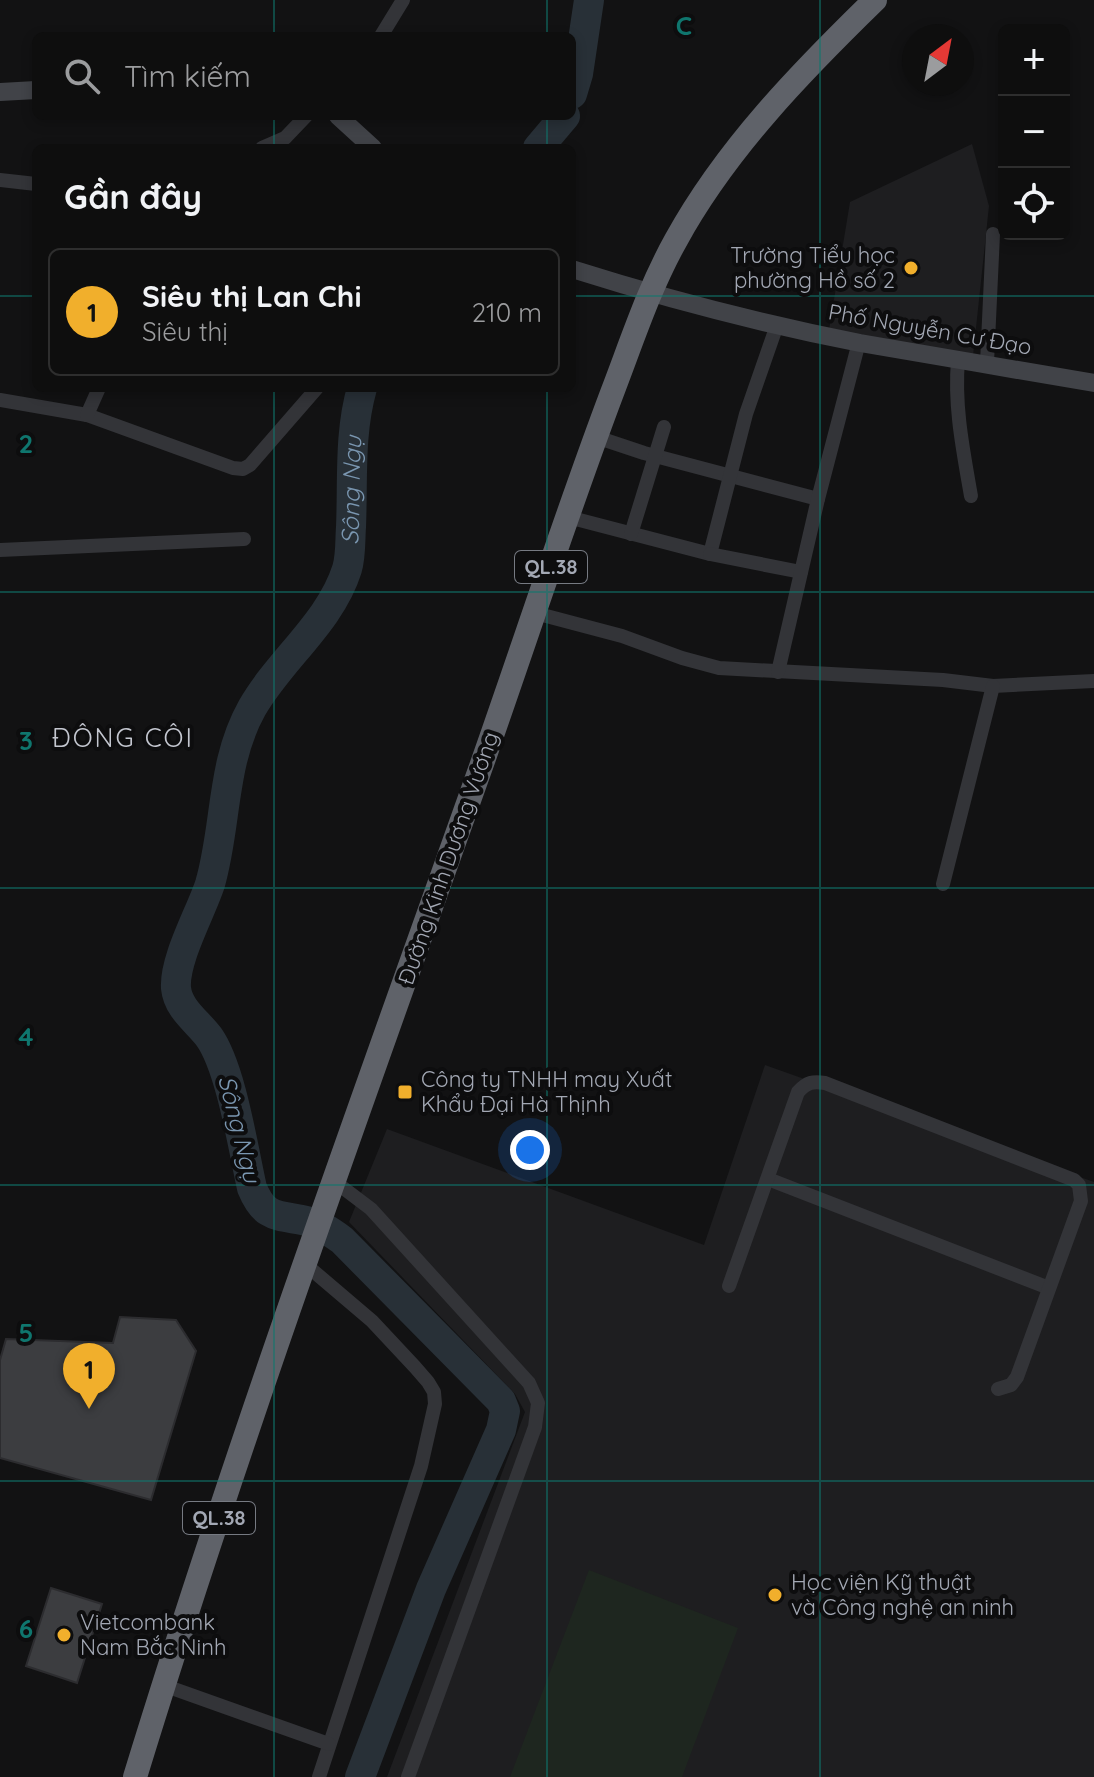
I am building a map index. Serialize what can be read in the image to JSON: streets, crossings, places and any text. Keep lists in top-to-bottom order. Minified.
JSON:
{"streets":{"highway":["QL.38","Đường Kinh Dương Vương"],"street":["Phố Nguyễn Cư Đạo"]},"crossings":[["Phố Nguyễn Cư Đạo","Đường Kinh Dương Vương"]],"districts":["ĐÔNG CÔI"],"water":["Sông Ngụ"],"places":{"other":["Trường Tiểu học phường Hồ số 2","Học viện Kỹ thuật và Công nghệ an ninh","Vietcombank Nam Bắc Ninh"],"transit":["Công ty TNHH may Xuất Khẩu Đại Hà Thịnh"]},"north":"top right","page":{"map_buttons":["+","−"],"search":"Tìm kiếm","heading":"Gần đây","list":[{"mark":"1","name":"Siêu thị Lan Chi","note":"Siêu thị","value":"210 m"}],"pins":"1"},"grid":{"columns":["C"],"rows":["2","3","4","5","6"]}}
